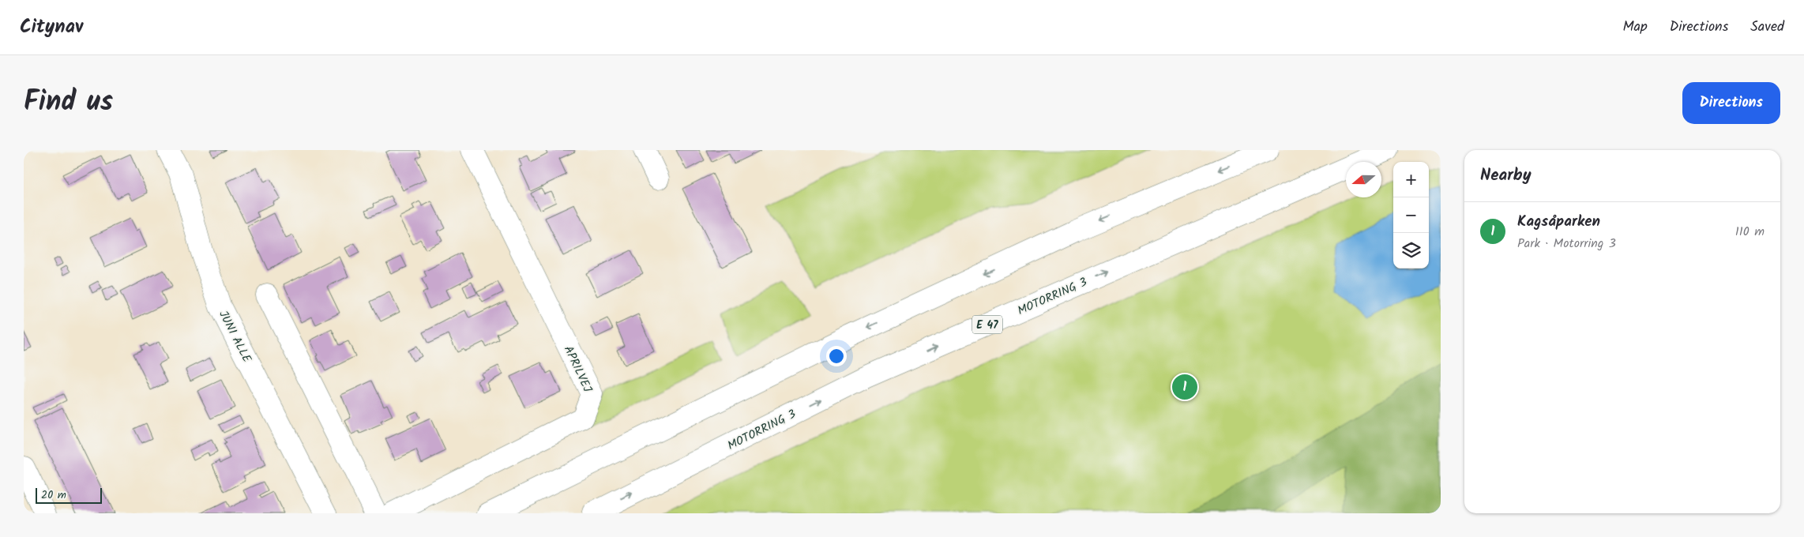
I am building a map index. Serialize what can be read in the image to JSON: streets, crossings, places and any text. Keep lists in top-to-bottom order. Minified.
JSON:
{"streets":{"main road":["MOTORRING 3","E 47","JUNI ALLE","APRILVEJ"]},"scale_bar":"20 m","north":"left","page":{"header":"Citynav","nav":["Map","Directions","Saved"],"title":"Find us","buttons":"Directions","heading":"Nearby","map_buttons":["+","−"],"list":[{"mark":"1","name":"Kagsåparken","note":"Park · Motorring 3","value":"110 m"}],"pins":"1","scale":"20 m"}}
